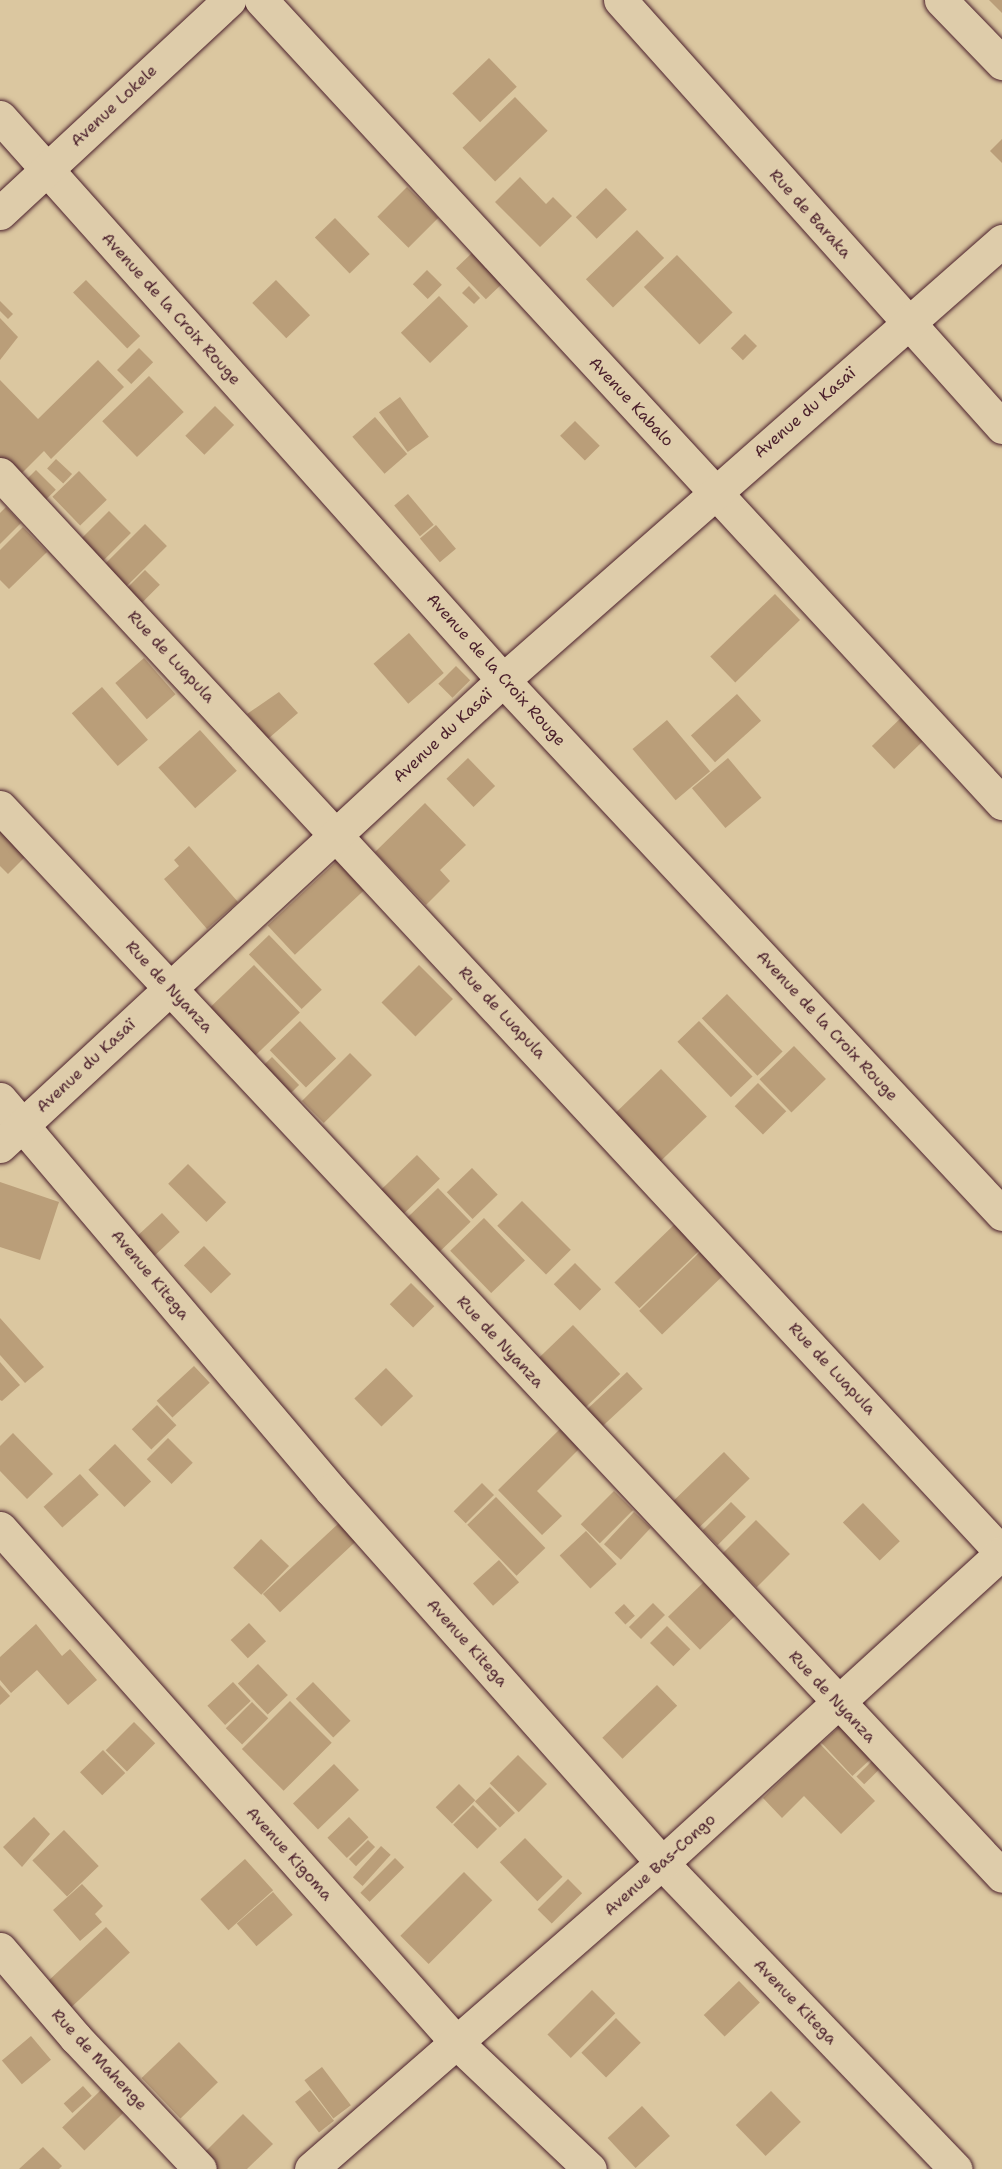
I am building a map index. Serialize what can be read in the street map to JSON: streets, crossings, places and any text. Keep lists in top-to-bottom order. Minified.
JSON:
{"streets":{"street":["Avenue Lokele","Rue de Baraka","Avenue de la Croix Rouge","Avenue Kabalo","Avenue du Kasaï","Rue de Luapula","Rue de Nyanza","Avenue Kitega","Avenue Kigoma","Avenue Bas-Congo","Rue de Mahenge"]},"crossings":[["Avenue Lokele","Avenue de la Croix Rouge"],["Rue de Baraka","Avenue du Kasaï"],["Avenue de la Croix Rouge","Avenue du Kasaï"],["Avenue Kabalo","Avenue du Kasaï"],["Avenue du Kasaï","Rue de Luapula"],["Avenue du Kasaï","Rue de Nyanza"],["Avenue du Kasaï","Avenue Kitega"],["Rue de Luapula","Avenue Bas-Congo"],["Rue de Nyanza","Avenue Bas-Congo"],["Avenue Kitega","Avenue Bas-Congo"],["Avenue Kigoma","Avenue Bas-Congo"]]}
